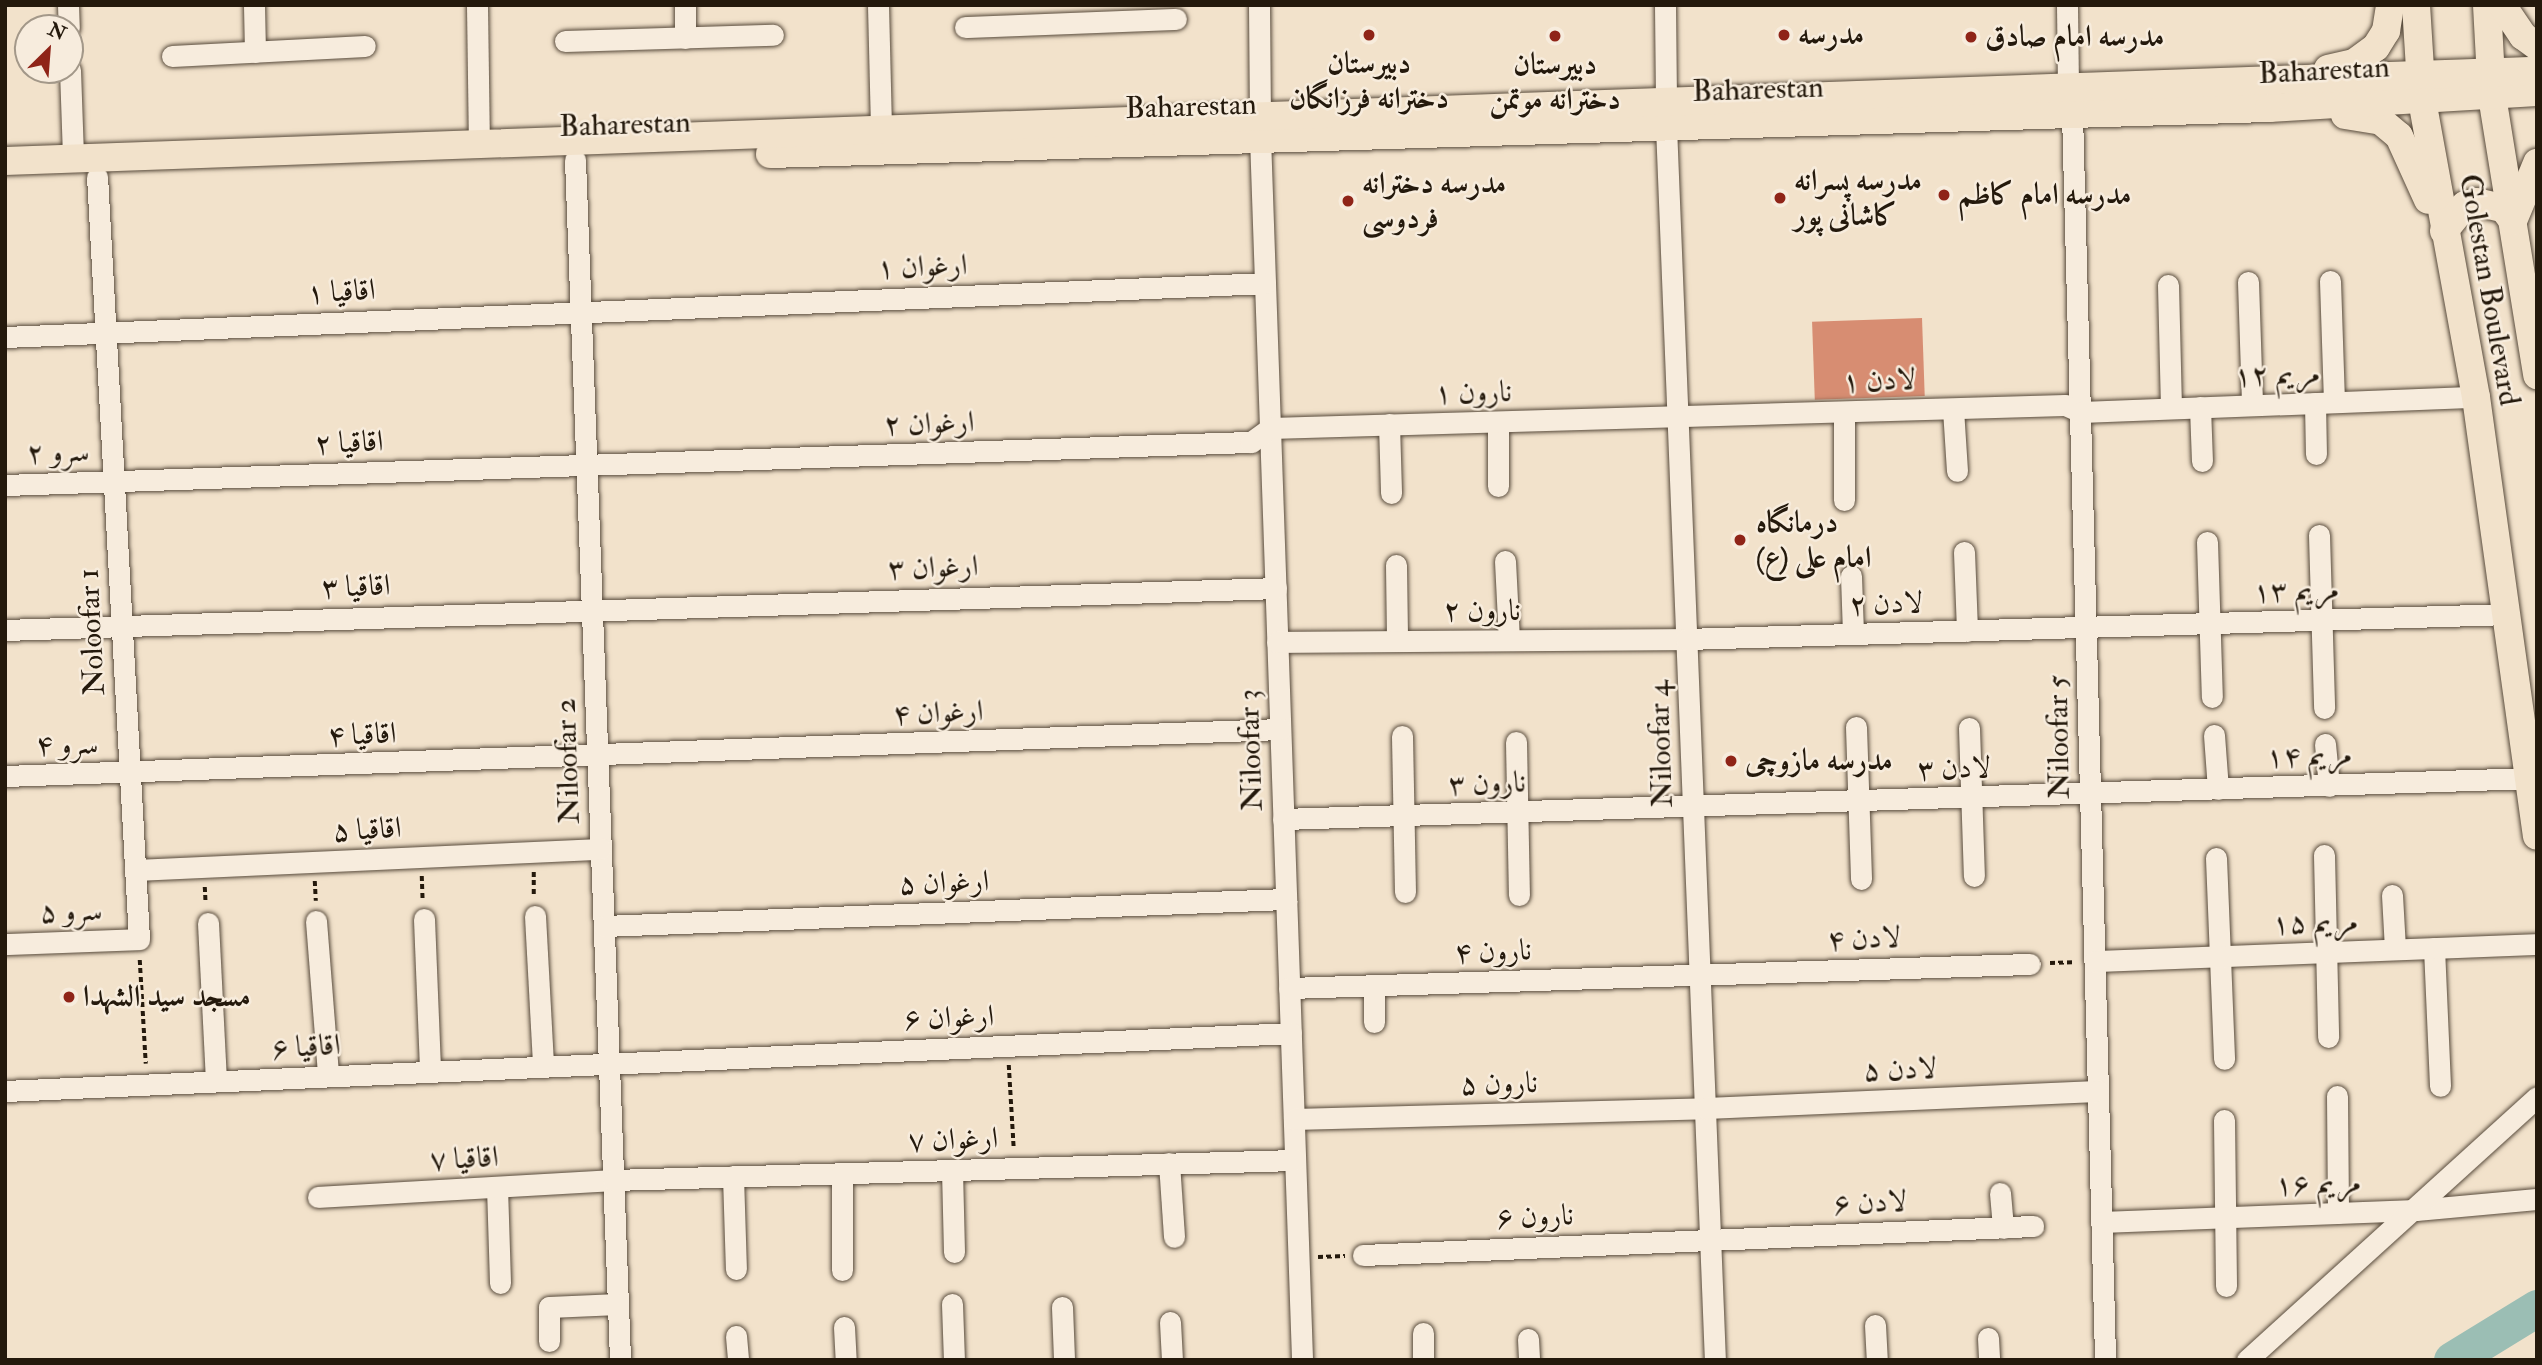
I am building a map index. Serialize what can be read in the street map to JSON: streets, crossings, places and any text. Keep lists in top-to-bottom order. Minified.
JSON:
{"streets":{"main road":["Baharestan","Golestan Boulevard"],"street":["ارغوان ۱","اقاقیا ۱","مریم ۱۲","لادن ۱","نارون ۱","ارغوان ۲","اقاقیا ۲","سرو ۲","ارغوان ۳","اقاقیا ۳","مریم ۱۳","لادن ۲","نارون ۲","Noloofar 1","ارغوان ۴","اقاقیا ۴","Niloofar 5","Niloofar 4","سرو ۴","Niloofar 3","مریم ۱۴","Niloofar 2","لادن ۳","نارون ۳","اقاقیا ۵","ارغوان ۵","سرو ۵","مریم ۱۵","لادن ۴","نارون ۴","ارغوان ۶","اقاقیا ۶","لادن ۵","نارون ۵","ارغوان ۷","اقاقیا ۷","مریم ۱۶","لادن ۶","نارون ۶"]},"crossings":[["Baharestan","Golestan Boulevard"],["Baharestan","Noloofar 1"],["Baharestan","Niloofar 5"],["Baharestan","Niloofar 4"],["Baharestan","Niloofar 3"],["Baharestan","Niloofar 2"],["ارغوان ۱","اقاقیا ۱"],["ارغوان ۱","Niloofar 3"],["ارغوان ۱","Niloofar 2"],["Golestan Boulevard","مریم ۱۲"],["Golestan Boulevard","مریم ۱۳"],["Golestan Boulevard","مریم ۱۴"],["اقاقیا ۱","Noloofar 1"],["اقاقیا ۱","Niloofar 2"],["مریم ۱۲","لادن ۱"],["مریم ۱۲","Niloofar 5"],["لادن ۱","نارون ۱"],["لادن ۱","Niloofar 5"],["لادن ۱","Niloofar 4"],["نارون ۱","ارغوان ۲"],["نارون ۱","Niloofar 4"],["نارون ۱","Niloofar 3"],["ارغوان ۲","اقاقیا ۲"],["ارغوان ۲","Niloofar 3"],["ارغوان ۲","Niloofar 2"],["اقاقیا ۲","سرو ۲"],["اقاقیا ۲","Noloofar 1"],["اقاقیا ۲","Niloofar 2"],["سرو ۲","Noloofar 1"],["ارغوان ۳","اقاقیا ۳"],["ارغوان ۳","Niloofar 3"],["ارغوان ۳","Niloofar 2"],["اقاقیا ۳","Noloofar 1"],["اقاقیا ۳","Niloofar 2"],["مریم ۱۳","لادن ۲"],["مریم ۱۳","Niloofar 5"],["لادن ۲","نارون ۲"],["لادن ۲","Niloofar 5"],["لادن ۲","Niloofar 4"],["نارون ۲","Niloofar 4"],["نارون ۲","Niloofar 3"],["Noloofar 1","اقاقیا ۴"],["Noloofar 1","سرو ۴"],["Noloofar 1","اقاقیا ۵"],["Noloofar 1","سرو ۵"],["ارغوان ۴","اقاقیا ۴"],["ارغوان ۴","Niloofar 3"],["ارغوان ۴","Niloofar 2"],["اقاقیا ۴","سرو ۴"],["اقاقیا ۴","Niloofar 2"],["Niloofar 5","مریم ۱۴"],["Niloofar 5","لادن ۳"],["Niloofar 5","مریم ۱۵"],["Niloofar 5","لادن ۵"],["Niloofar 5","مریم ۱۶"],["Niloofar 4","لادن ۳"],["Niloofar 4","نارون ۳"],["Niloofar 4","لادن ۴"],["Niloofar 4","نارون ۴"],["Niloofar 4","لادن ۵"],["Niloofar 4","نارون ۵"],["Niloofar 4","لادن ۶"],["Niloofar 4","نارون ۶"],["Niloofar 3","نارون ۳"],["Niloofar 3","ارغوان ۵"],["Niloofar 3","نارون ۴"],["Niloofar 3","ارغوان ۶"],["Niloofar 3","نارون ۵"],["Niloofar 3","ارغوان ۷"],["مریم ۱۴","لادن ۳"],["Niloofar 2","اقاقیا ۵"],["Niloofar 2","ارغوان ۵"],["Niloofar 2","ارغوان ۶"],["Niloofar 2","اقاقیا ۶"],["Niloofar 2","ارغوان ۷"],["Niloofar 2","اقاقیا ۷"],["لادن ۳","نارون ۳"],["لادن ۴","نارون ۴"],["ارغوان ۶","اقاقیا ۶"],["لادن ۵","نارون ۵"],["ارغوان ۷","اقاقیا ۷"],["لادن ۶","نارون ۶"]],"places":["دبیرستان دخترانه فرزانگان","مدرسه","دبیرستان دخترانه موتمن","مدرسه امام صادق","مدرسه امام کاظم","مدرسه پسرانه کاشانی پور","مدرسه دخترانه فردوسی","درمانگاه امام علی (ع)","مدرسه مازوچی","مسجد سید الشهدا"],"north":"top right"}
